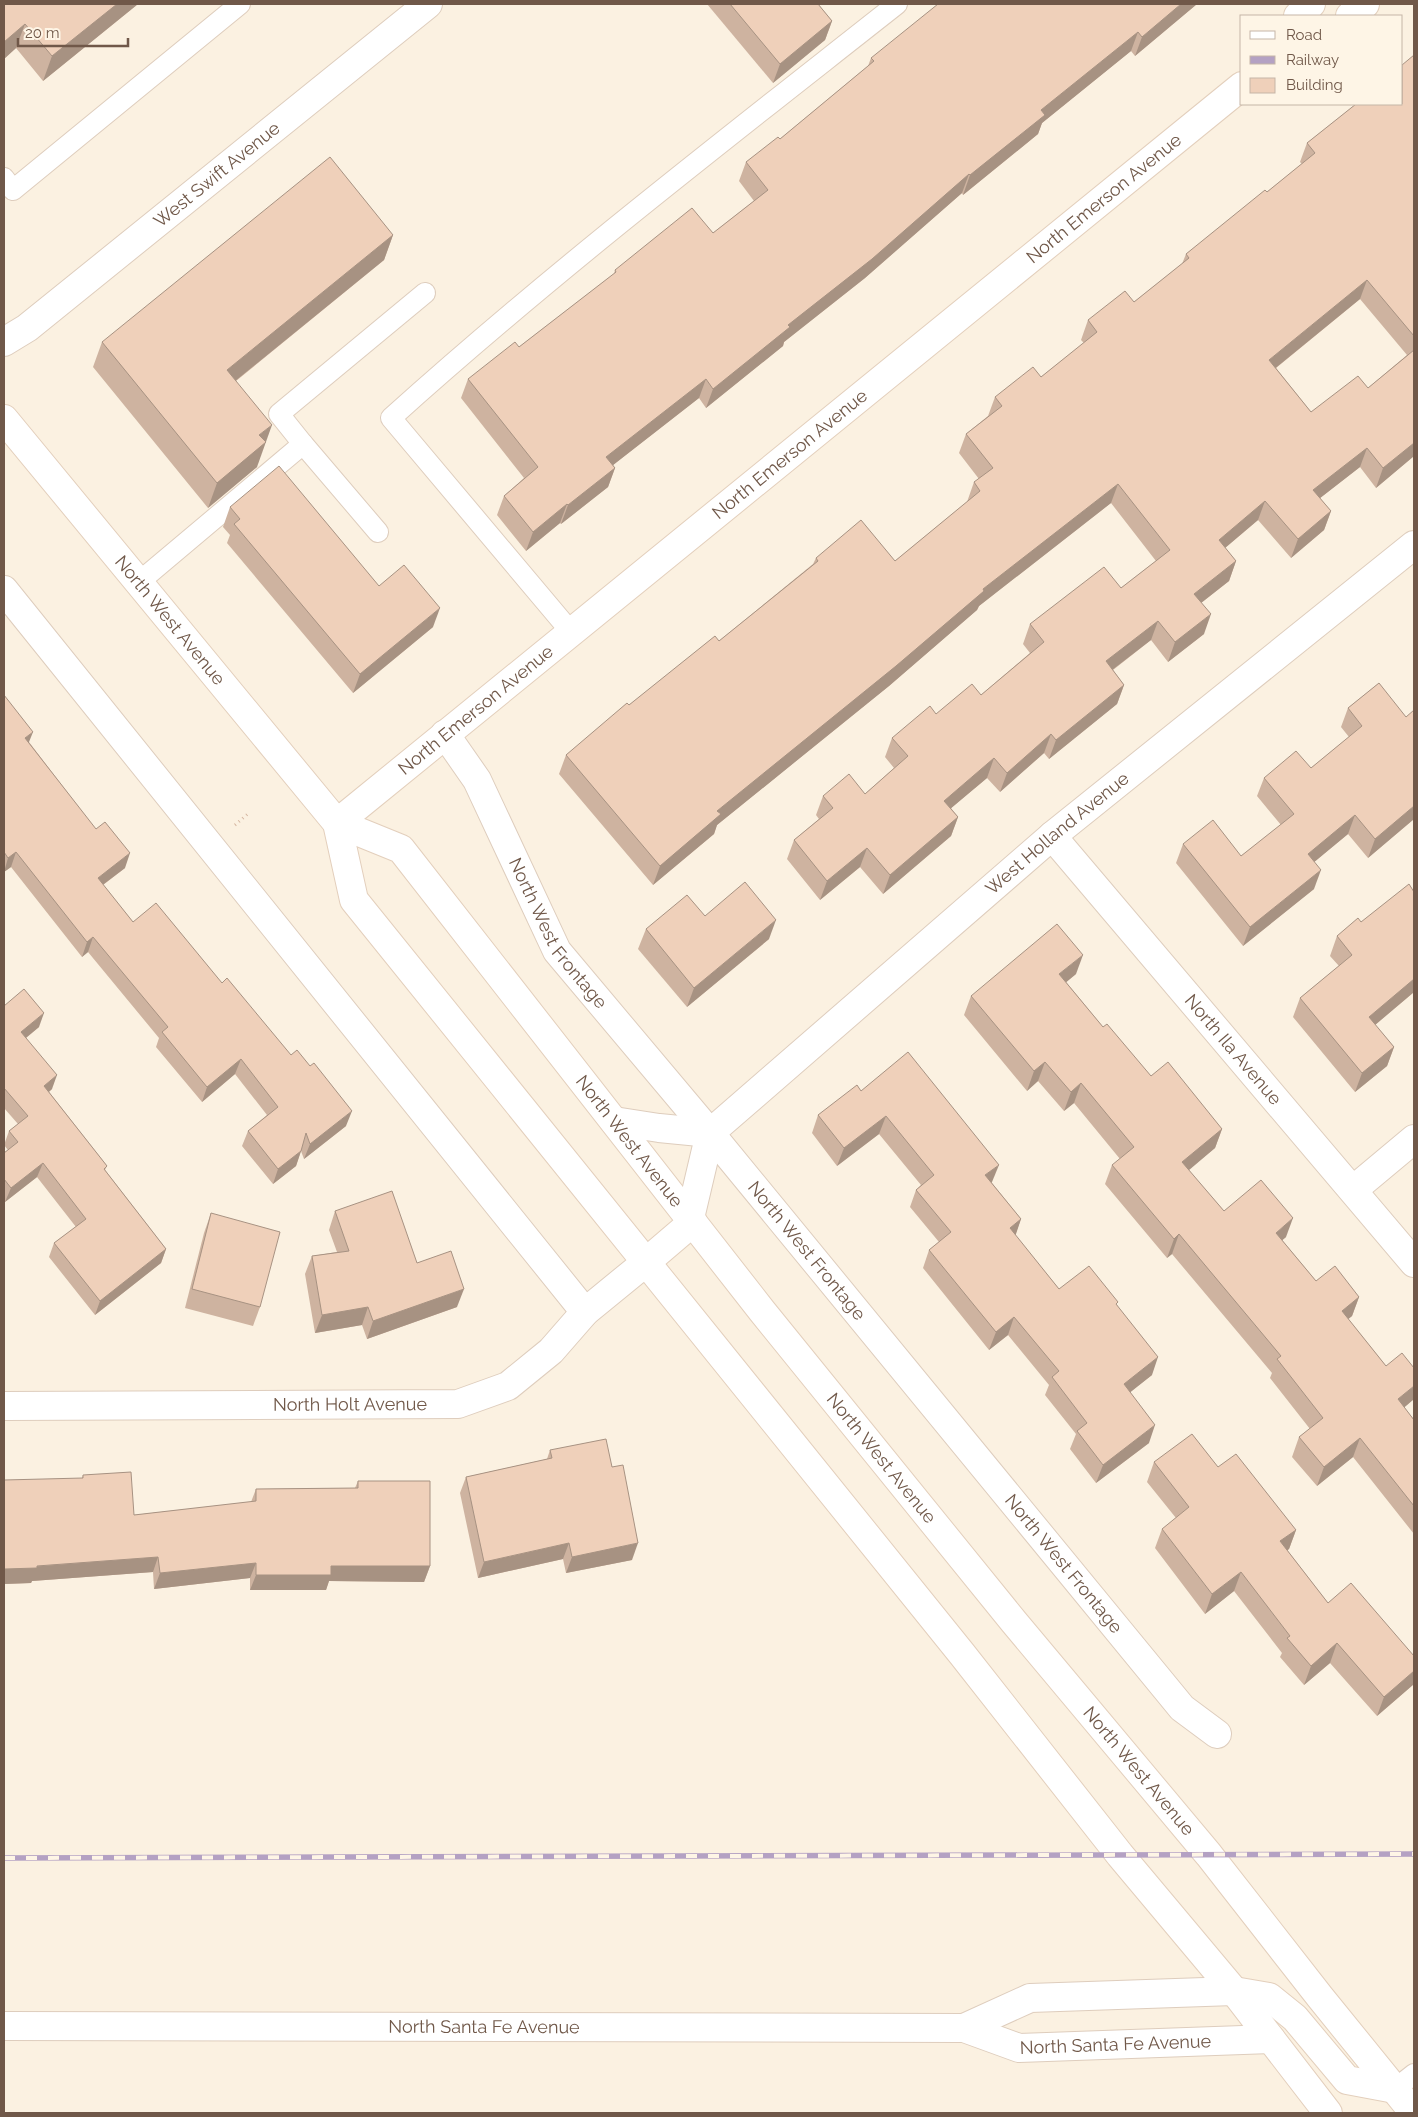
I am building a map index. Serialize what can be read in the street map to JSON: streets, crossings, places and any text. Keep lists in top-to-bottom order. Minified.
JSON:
{"streets":{"street":["West Swift Avenue","North Emerson Avenue","North West Avenue","West Holland Avenue","North West Frontage","North Ila Avenue","North Holt Avenue","North Santa Fe Avenue"]},"crossings":[["North Emerson Avenue","North West Avenue"],["North Emerson Avenue","North West Frontage"],["North West Avenue","North Holt Avenue"],["North West Avenue","North Santa Fe Avenue"],["West Holland Avenue","North West Frontage"],["West Holland Avenue","North Ila Avenue"]],"legend":["Road","Railway","Building"],"scale_bar":"20 m"}
